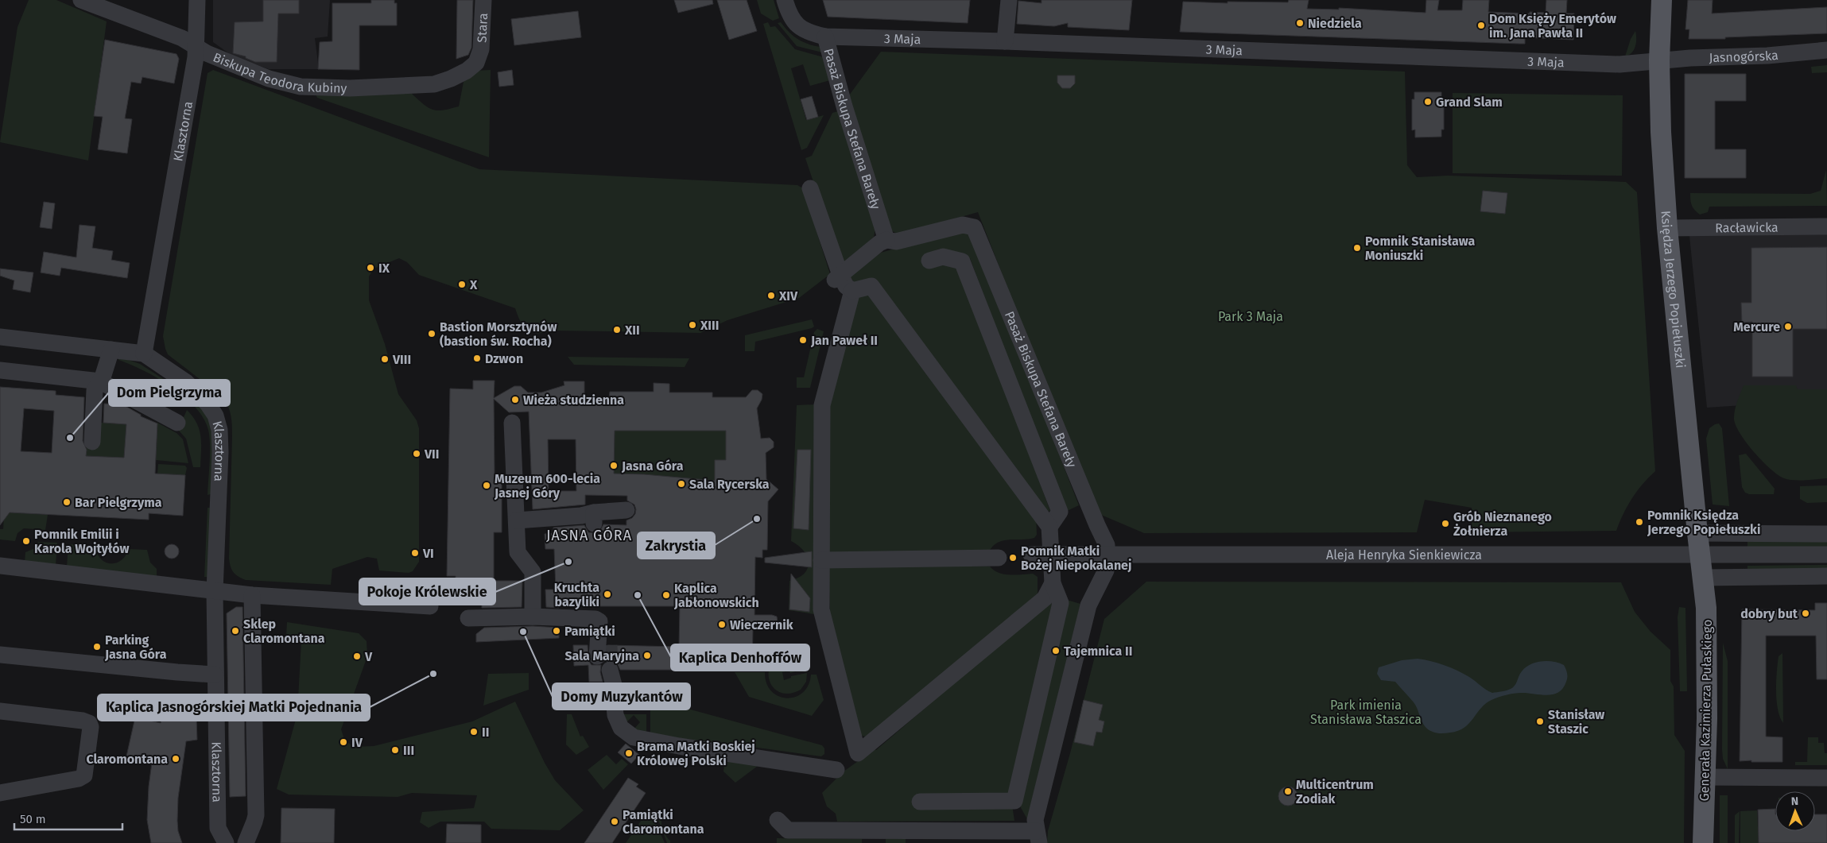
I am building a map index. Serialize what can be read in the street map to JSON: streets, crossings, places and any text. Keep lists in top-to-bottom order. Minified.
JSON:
{"streets":{"main road":["Księdza Jerzego Popiełuszki","Generała Kazimierza Pułaskiego"],"street":["Stara","3 Maja","Jasnogórska","Biskupa Teodora Kubiny","Pasaż Biskupa Stefana Bareły","Klasztorna","Racławicka","Aleja Henryka Sienkiewicza"]},"crossings":[["Stara","Biskupa Teodora Kubiny"],["3 Maja","Jasnogórska"],["3 Maja","Pasaż Biskupa Stefana Bareły"],["3 Maja","Księdza Jerzego Popiełuszki"],["Jasnogórska","Księdza Jerzego Popiełuszki"],["Biskupa Teodora Kubiny","Klasztorna"],["Pasaż Biskupa Stefana Bareły","Aleja Henryka Sienkiewicza"],["Racławicka","Księdza Jerzego Popiełuszki"],["Księdza Jerzego Popiełuszki","Aleja Henryka Sienkiewicza"],["Księdza Jerzego Popiełuszki","Generała Kazimierza Pułaskiego"]],"districts":["JASNA GÓRA"],"parks":["Park 3 Maja","Park imienia Stanisława Staszica"],"places":["Niedziela","Dom Księży Emerytów im. Jana Pawła II","Grand Slam","Pomnik Stanisława Moniuszki","IX","X","XIV","XIII","Mercure","XII","Bastion Morsztynów (bastion św. Rocha)","Jan Paweł II","Dzwon","VIII","Wieża studzienna","Dom Pielgrzyma","VII","Jasna Góra","Sala Rycerska","Muzeum 600-lecia Jasnej Góry","Bar Pielgrzyma","Zakrystia","Pomnik Księdza Jerzego Popiełuszki","Grób Nieznanego Żołnierza","Pomnik Emilii i Karola Wojtyłów","VI","Pomnik Matki Bożej Niepokalanej","Pokoje Królewskie","Kruchta bazyliki","Kaplica Denhoffów","Kaplica Jabłonowskich","dobry but","Wieczernik","Sklep Claromontana","Pamiątki","Domy Muzykantów","Parking Jasna Góra","Tajemnica II","Sala Maryjna","V","Kaplica Jasnogórskiej Matki Pojednania","Stanisław Staszic","II","IV","III","Brama Matki Boskiej Królowej Polski","Claromontana","Multicentrum Zodiak","Pamiątki Claromontana"],"scale_bar":"50 m","north":"top"}
